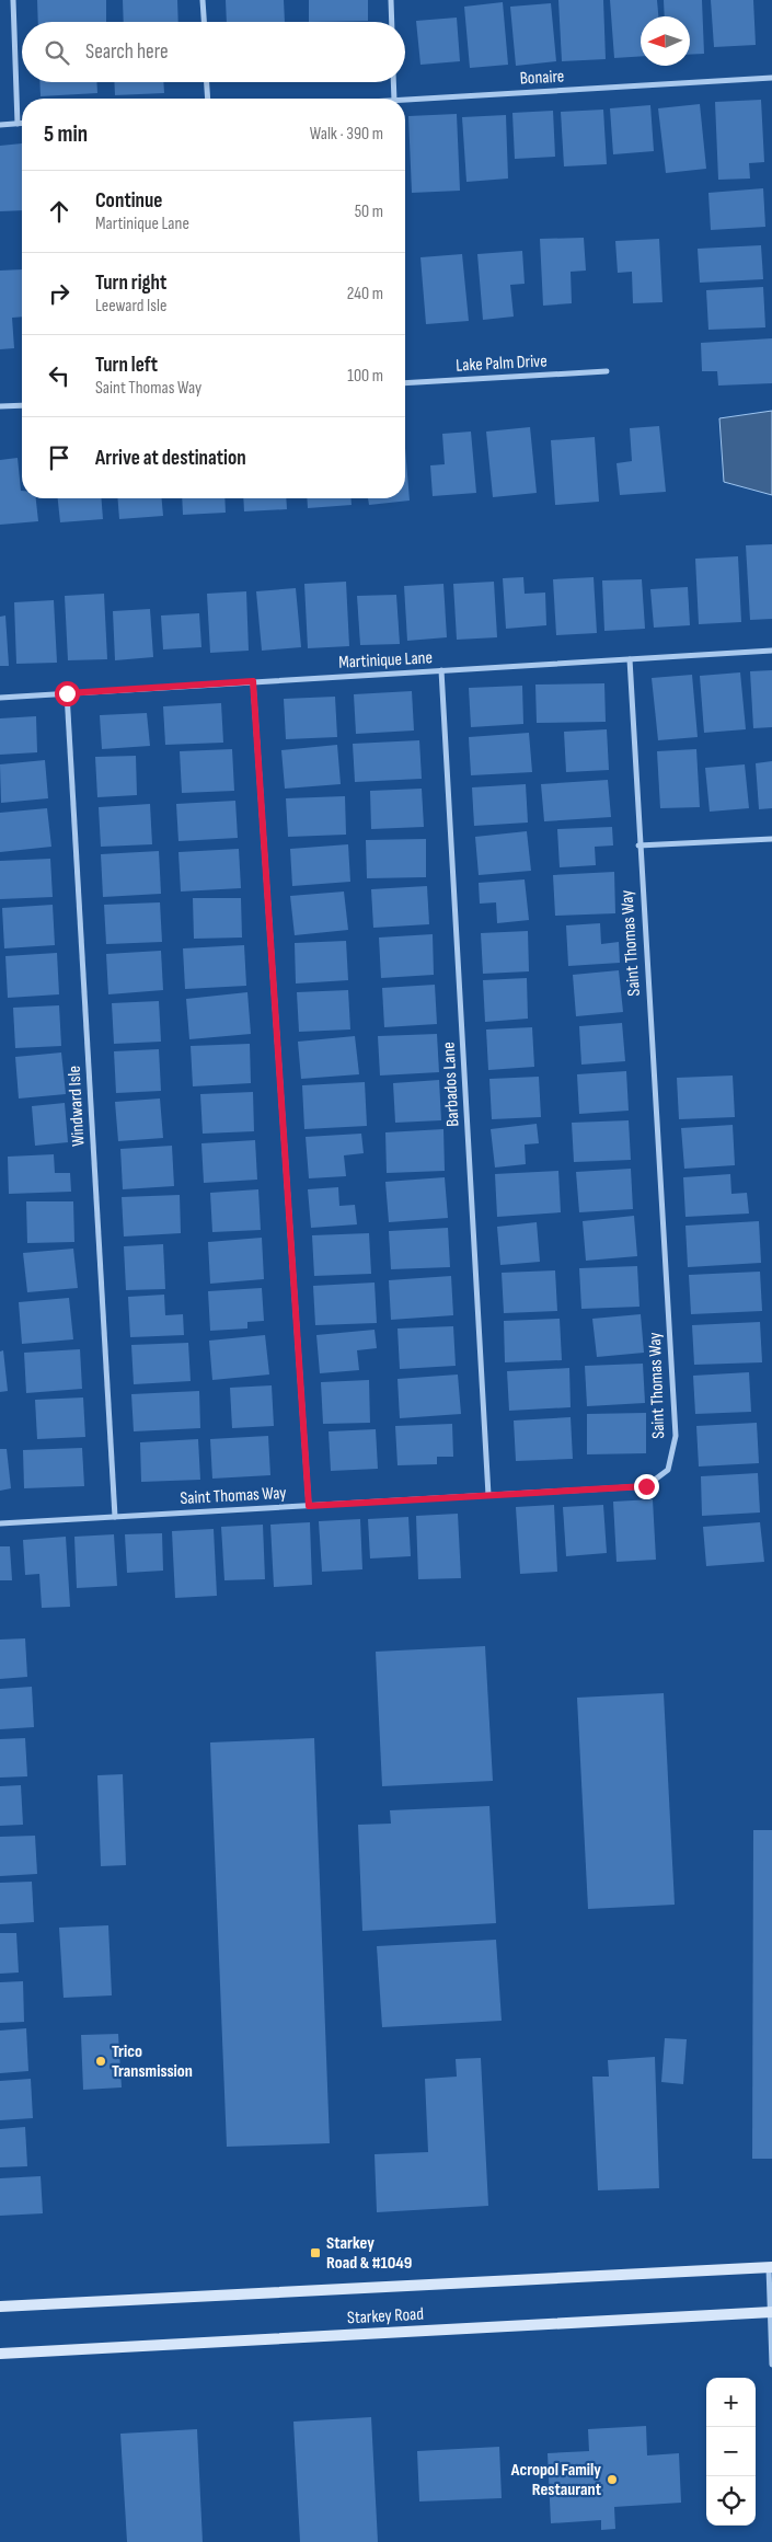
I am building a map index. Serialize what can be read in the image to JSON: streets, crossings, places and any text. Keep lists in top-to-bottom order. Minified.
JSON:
{"streets":{"main road":["Starkey Road"],"street":["Bonaire","Lake Palm Drive","Martinique Lane","Saint Thomas Way","Barbados Lane","Windward Isle"]},"crossings":[["Martinique Lane","Saint Thomas Way"],["Martinique Lane","Barbados Lane"],["Martinique Lane","Windward Isle"],["Saint Thomas Way","Barbados Lane"],["Saint Thomas Way","Windward Isle"]],"places":{"other":["Trico Transmission","Acropol Family Restaurant"],"transit":["Starkey Road & #1049"]},"north":"left","page":{"search":"Search here","heading":["5 min","Walk · 390 m"],"list":[["Continue","Martinique Lane","50 m"],["Turn right","Leeward Isle","240 m"],["Turn left","Saint Thomas Way","100 m"],"Arrive at destination"],"map_buttons":["+","−"]}}
